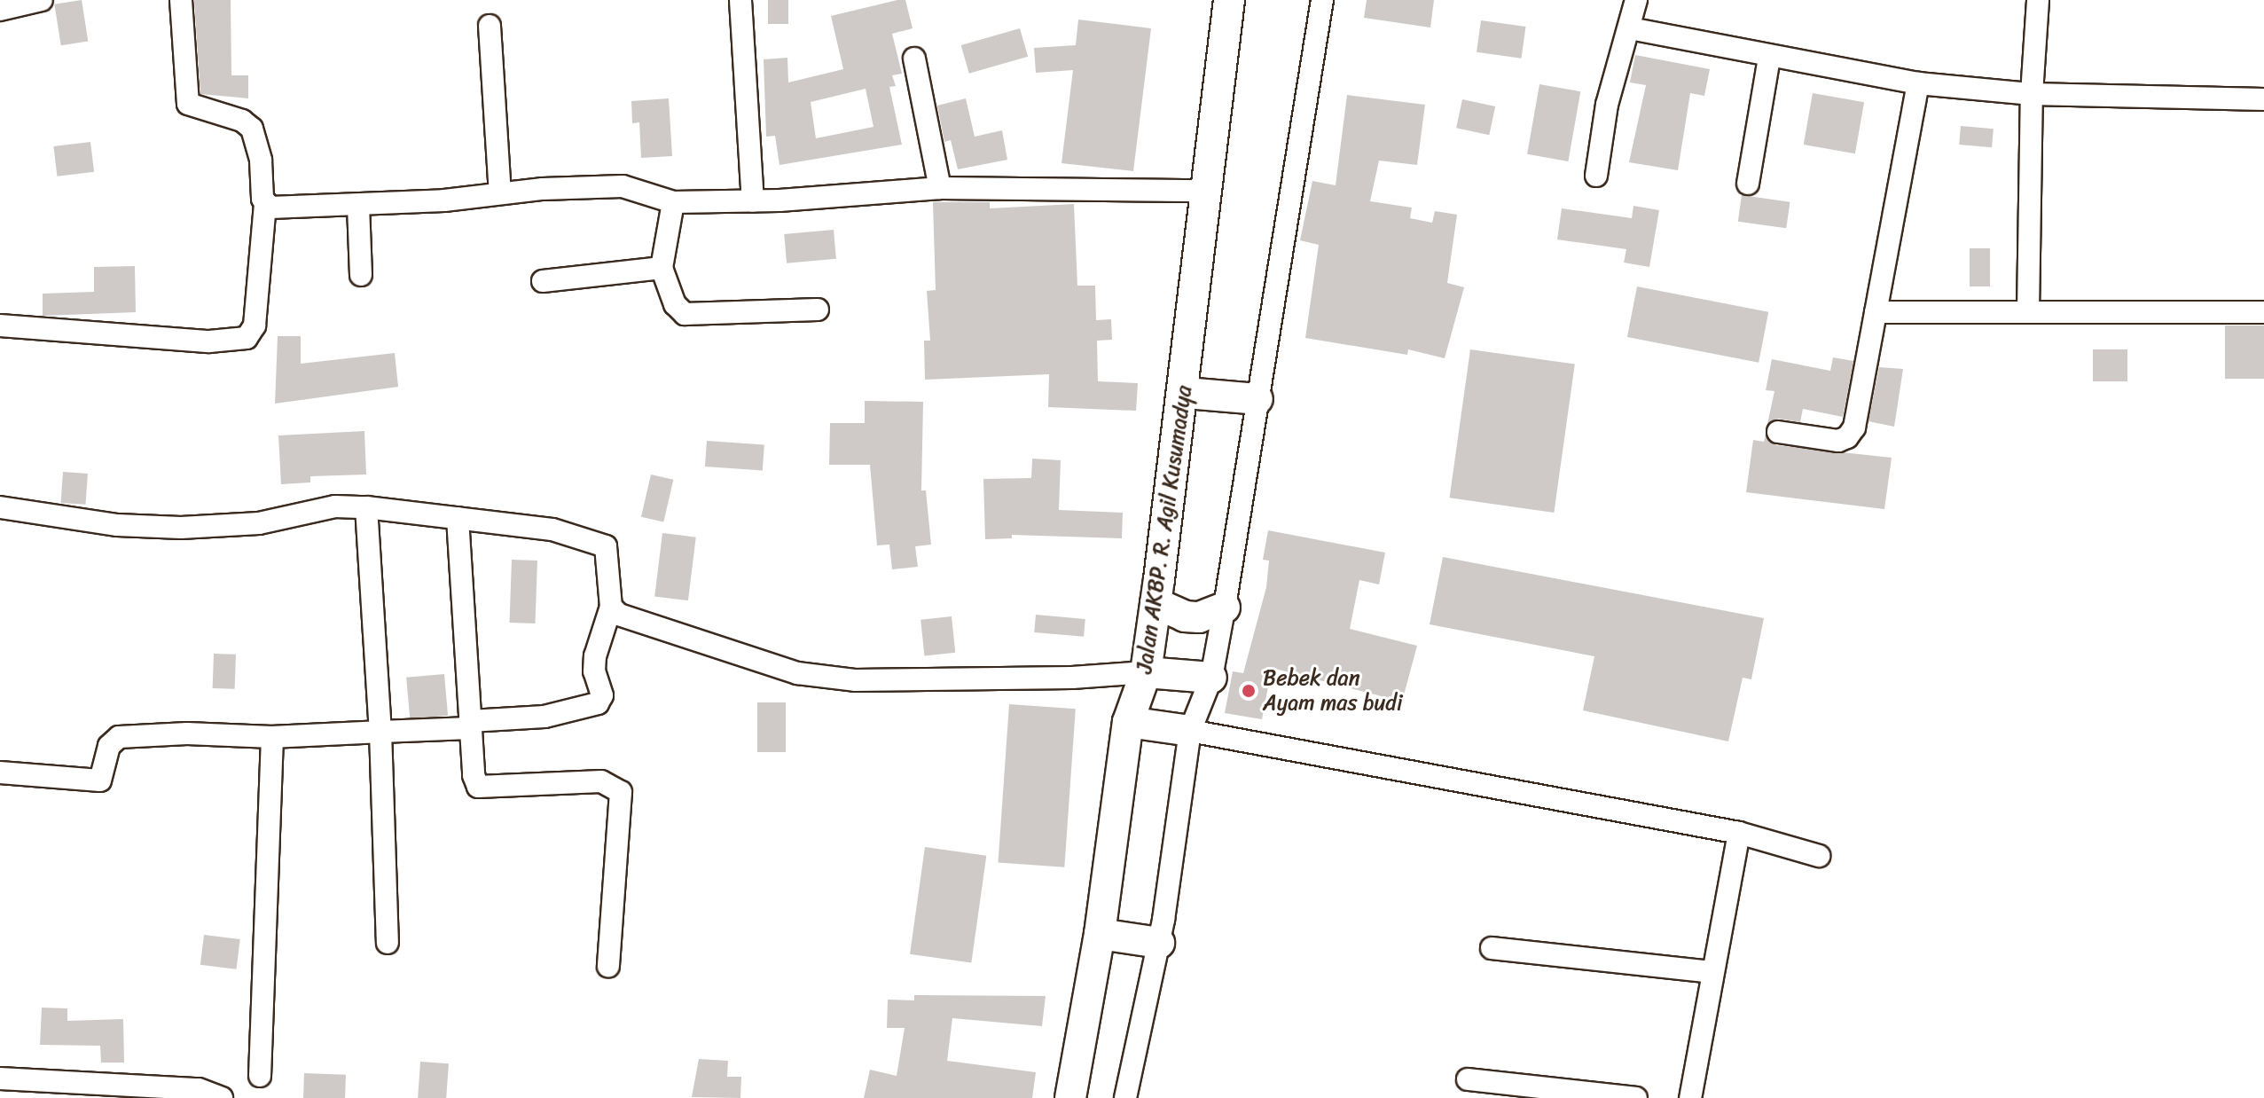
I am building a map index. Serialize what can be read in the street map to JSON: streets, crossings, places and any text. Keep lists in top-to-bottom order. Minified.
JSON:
{"streets":{"main road":["Jalan AKBP. R. Agil Kusumadya"]},"places":["Bebek dan Ayam mas budi"]}
